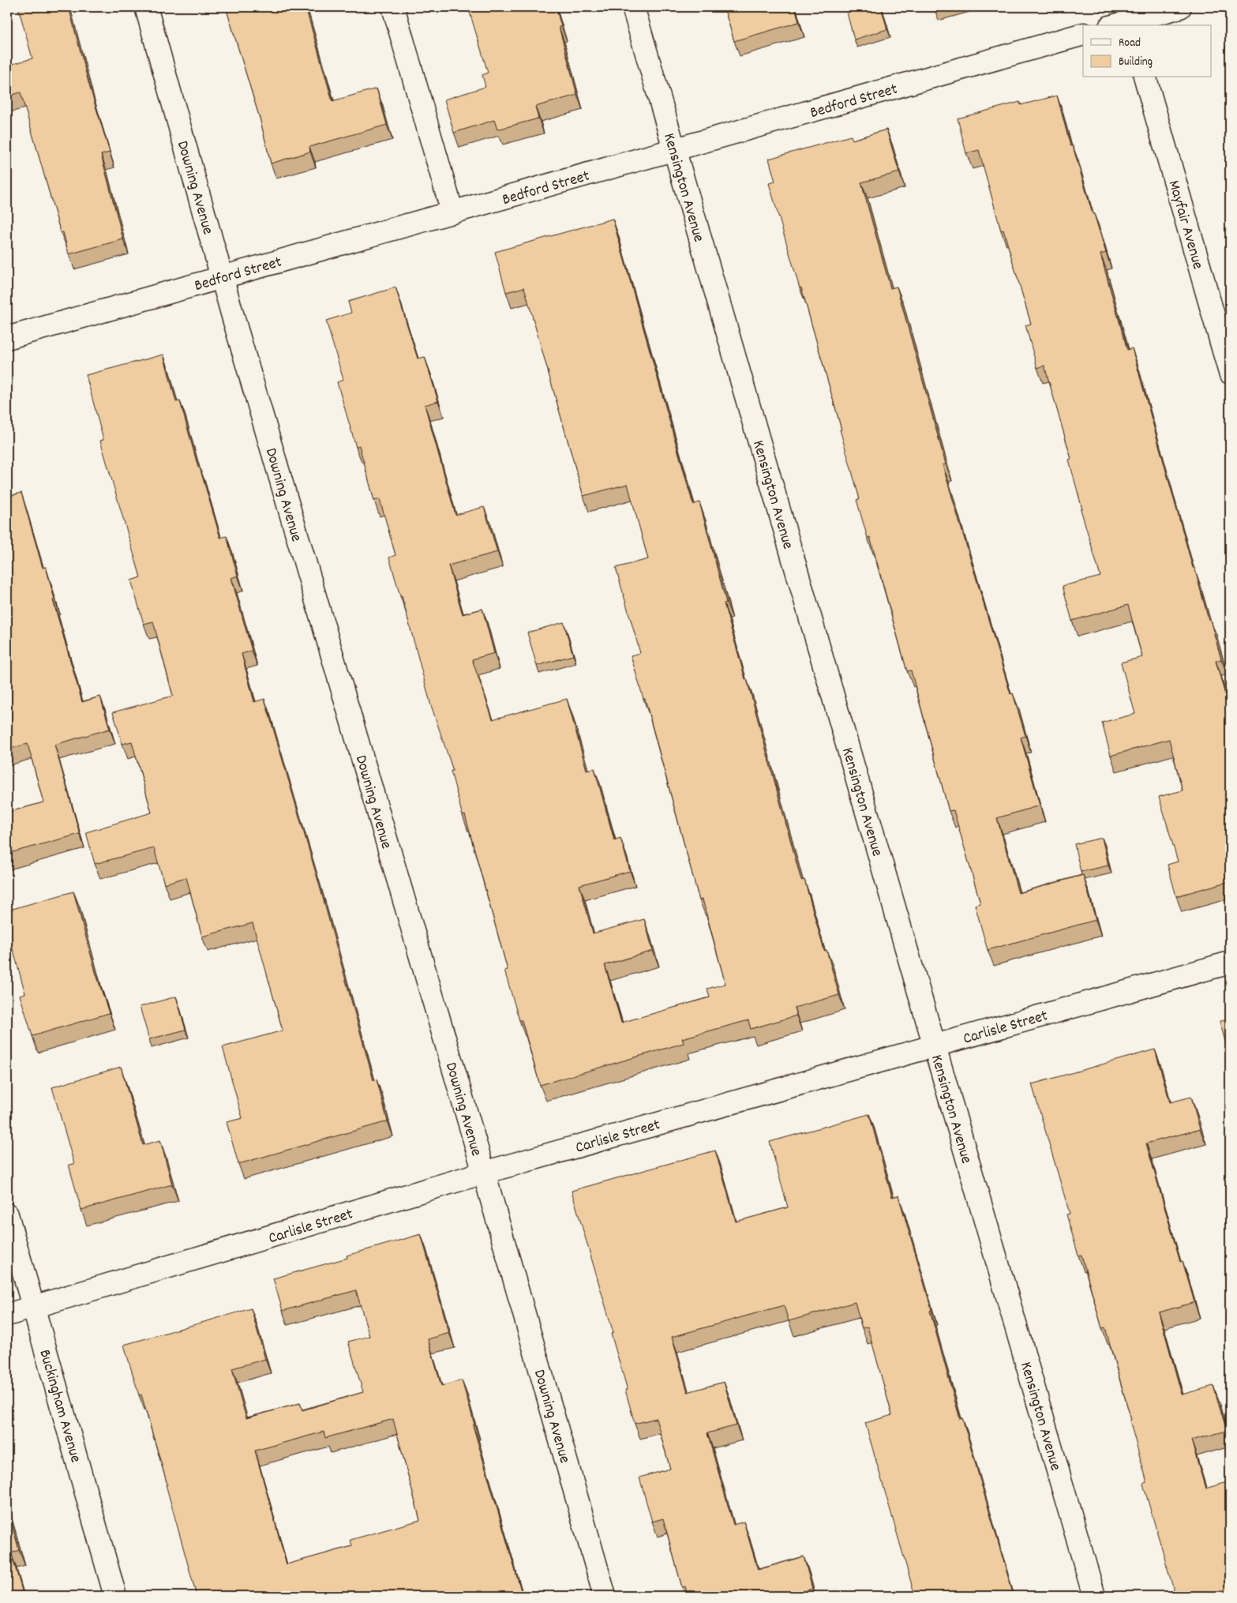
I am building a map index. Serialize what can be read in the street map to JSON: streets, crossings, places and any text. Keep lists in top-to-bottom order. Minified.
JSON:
{"streets":{"street":["Bedford Street","Downing Avenue","Kensington Avenue","Mayfair Avenue","Carlisle Street","Buckingham Avenue"]},"crossings":[["Bedford Street","Downing Avenue"],["Bedford Street","Kensington Avenue"],["Downing Avenue","Carlisle Street"],["Kensington Avenue","Carlisle Street"],["Carlisle Street","Buckingham Avenue"]],"legend":["Road","Building"]}
